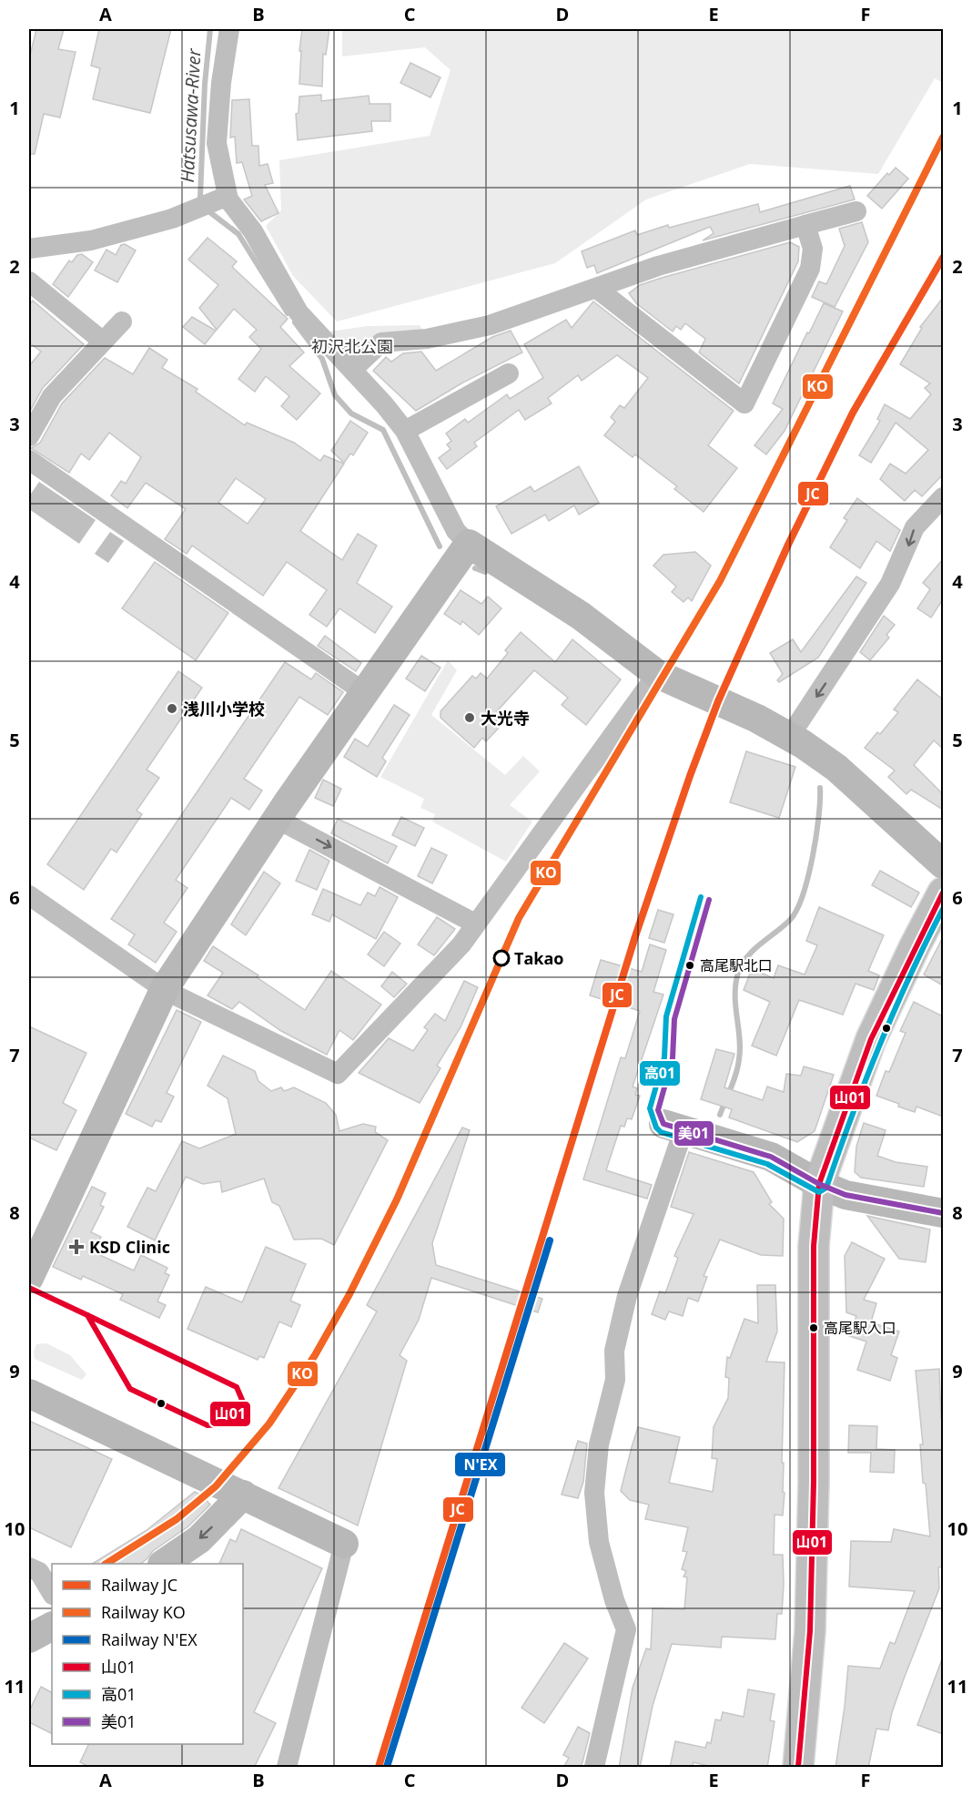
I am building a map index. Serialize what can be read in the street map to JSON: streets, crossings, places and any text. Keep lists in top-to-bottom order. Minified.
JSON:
{"water":["Hatsusawa-River"],"parks":["初沢北公園"],"places":{"other":["浅川小学校","大光寺","Takao","高尾駅北口","高尾駅入口"],"health":["KSD Clinic"]},"lines":["rail line KO","rail line JC","transit line 山01","transit line 高01","transit line 美01","rail line N'EX"],"legend":["Railway JC","Railway KO","Railway N'EX","山01","高01","美01"],"grid":{"columns":["A","B","C","D","E","F"],"rows":["1","2","3","4","5","6","7","8","9","10","11"]}}
